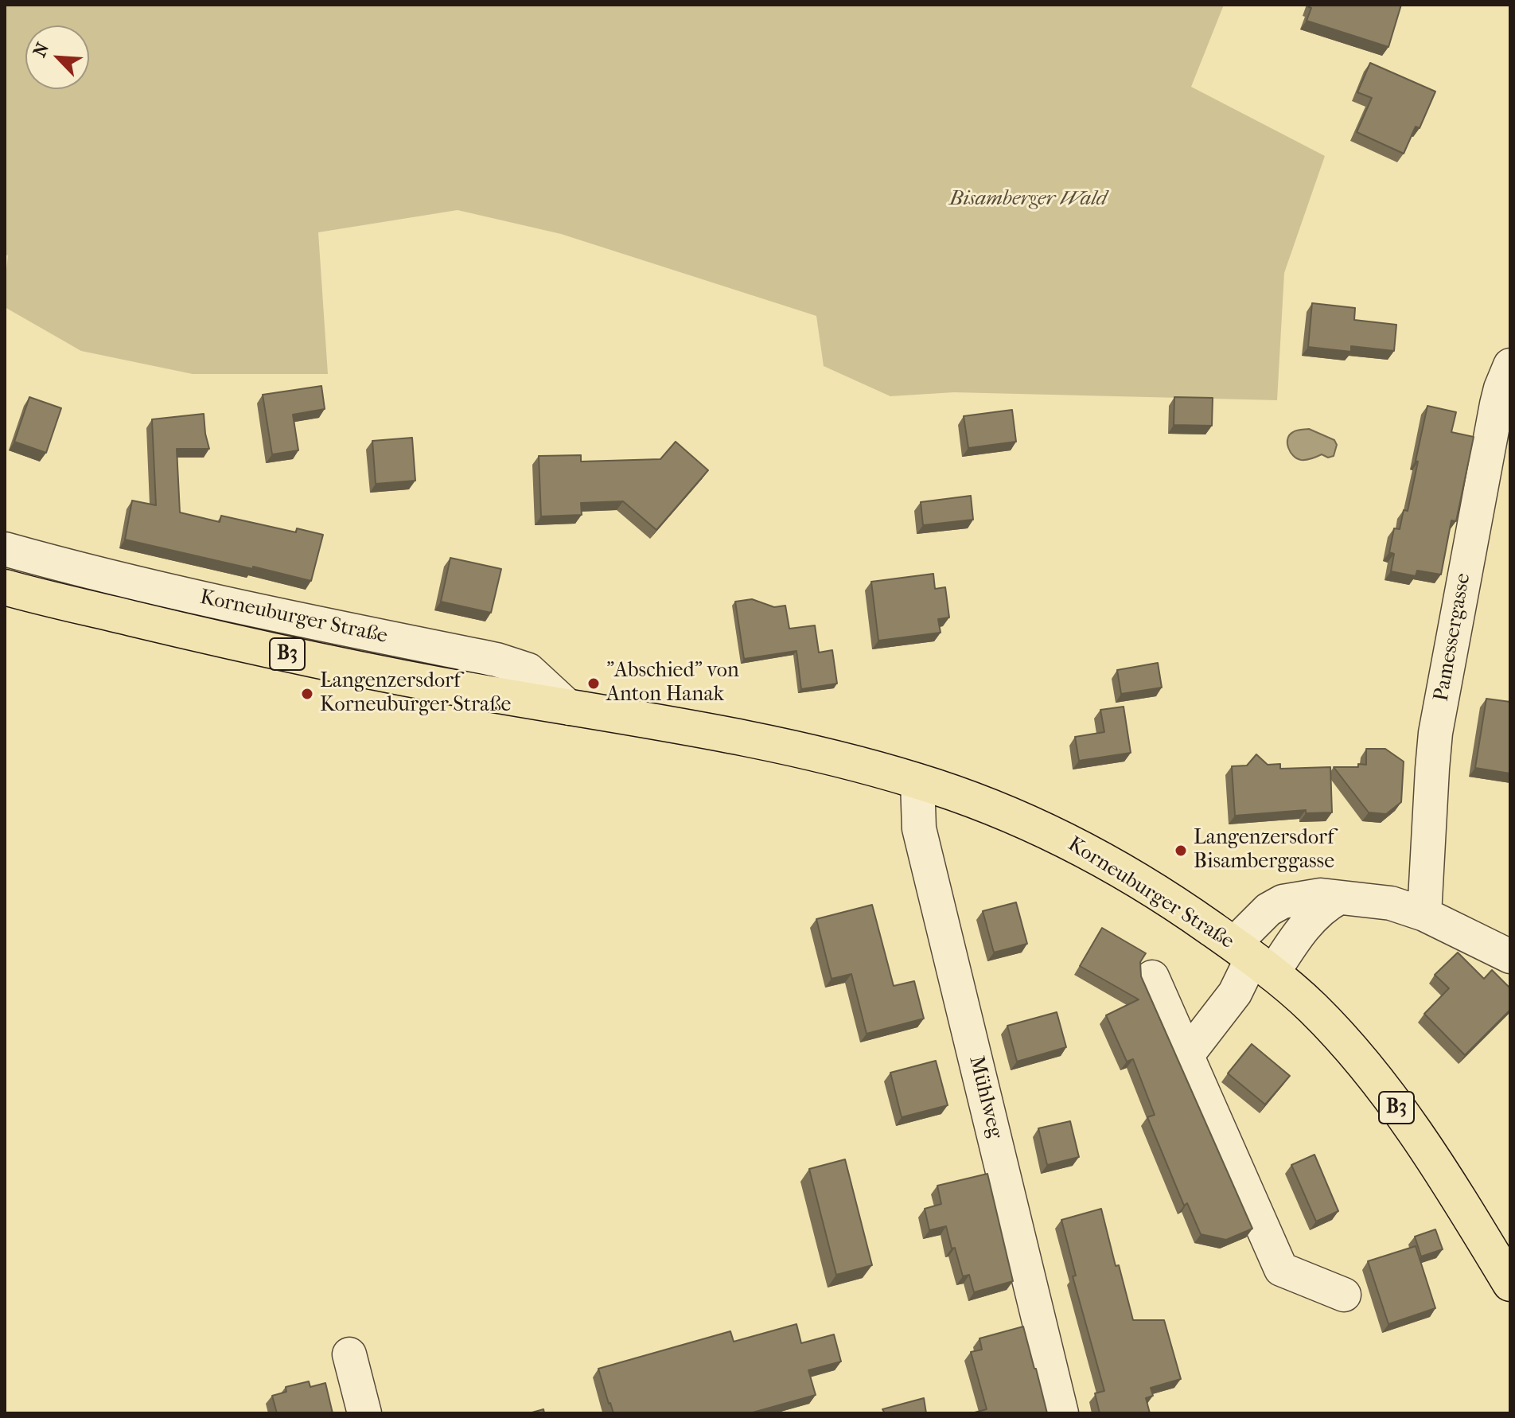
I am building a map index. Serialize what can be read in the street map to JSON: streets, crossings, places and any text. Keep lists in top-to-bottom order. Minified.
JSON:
{"streets":{"main road":["Korneuburger Straße","B3"],"street":["Pamessergasse","Mühlweg"]},"crossings":[["Korneuburger Straße","Mühlweg"]],"parks":["Bisamberger Wald"],"places":["\"Abschied\" von Anton Hanak","Langenzersdorf Korneuburger Straße","Langenzersdorf Bisamberggasse"],"north":"top left"}
